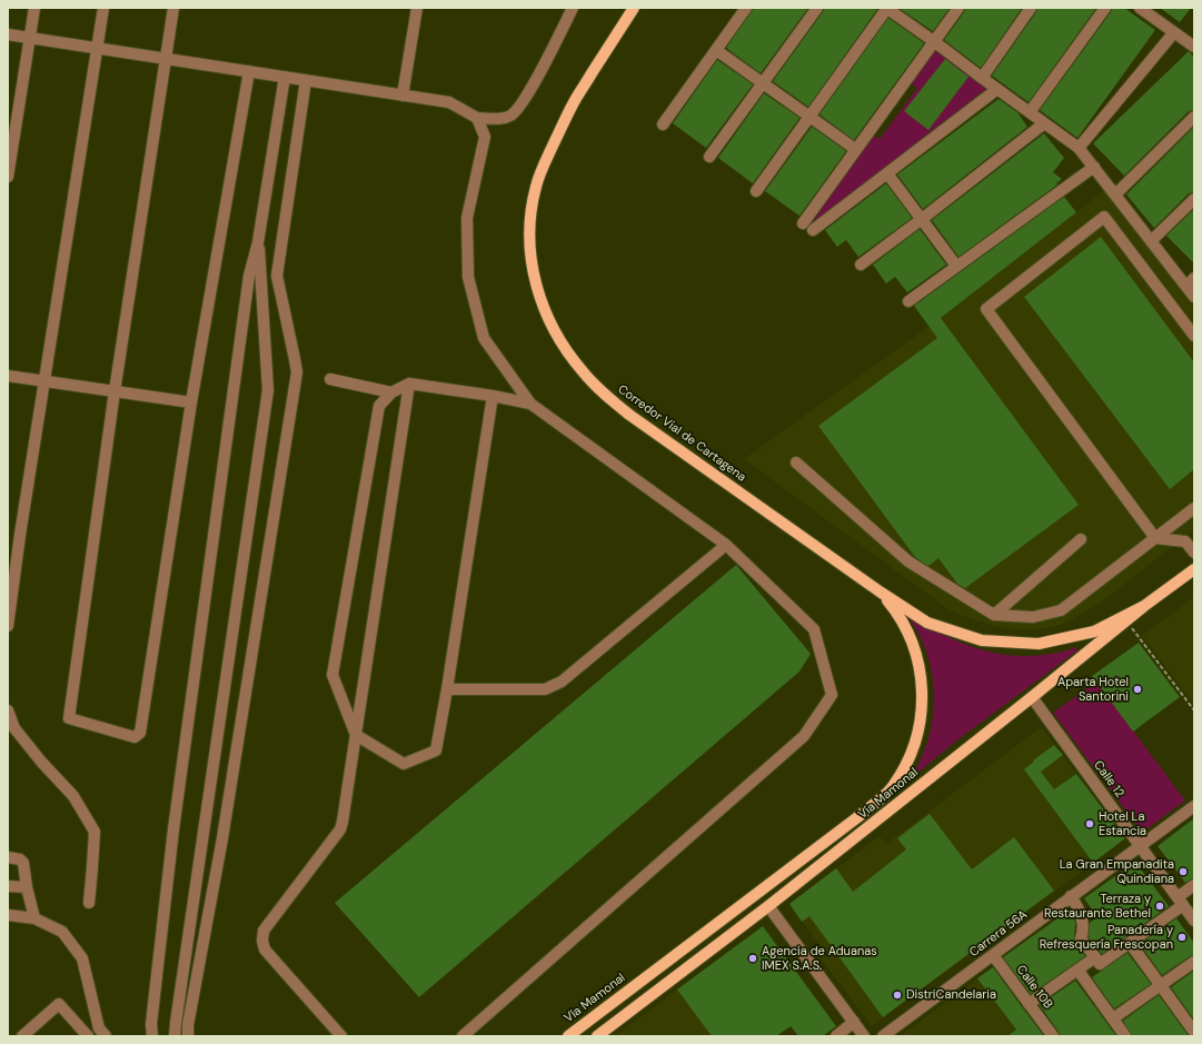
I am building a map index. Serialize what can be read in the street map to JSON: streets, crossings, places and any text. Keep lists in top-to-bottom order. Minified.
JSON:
{"streets":{"main road":["Corredor Vial de Cartagena","Vía Mamonal"],"street":["Calle 12","Carrera 56A","Calle 10B"]},"crossings":[["Corredor Vial de Cartagena","Vía Mamonal"],["Calle 12","Vía Mamonal"],["Calle 12","Carrera 56A"],["Carrera 56A","Calle 10B"]],"places":["Aparta Hotel Santorini","Hotel La Estancia","La Gran Empanadita Quindiana","Terraza y Restaurante Bethel","Panadería y Refresquería Frescopan","Agencia de Aduanas IMEX S.A.S.","DistriCandelaria"]}
